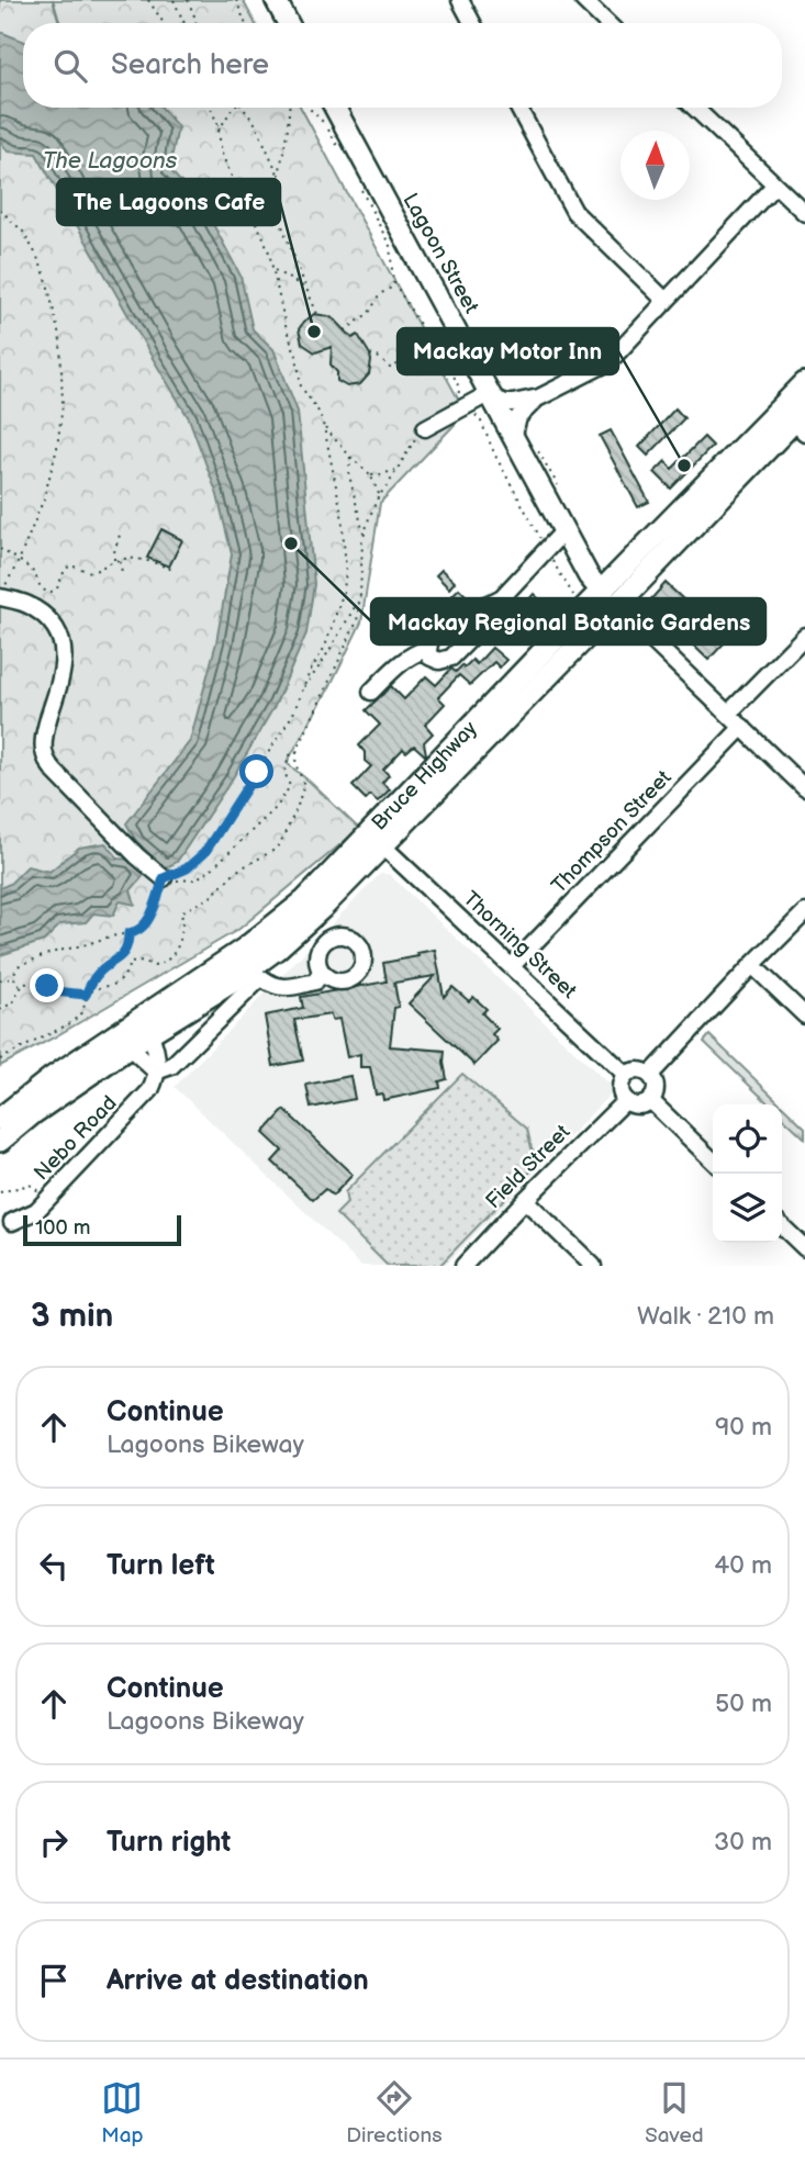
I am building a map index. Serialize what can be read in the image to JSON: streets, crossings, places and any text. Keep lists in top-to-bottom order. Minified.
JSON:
{"streets":{"highway":["Bruce Highway"],"main road":["Lagoon Street"],"street":["Thompson Street","Thorning Street","Nebo Road","Field Street"]},"crossings":[["Lagoon Street","Bruce Highway"],["Bruce Highway","Thorning Street"],["Thompson Street","Thorning Street"],["Thorning Street","Field Street"]],"water":["The Lagoons"],"places":["The Lagoons Cafe","Mackay Motor Inn","Mackay Regional Botanic Gardens"],"scale_bar":"100 m","north":"top","page":{"search":"Search here","scale":"100 m","heading":["3 min","Walk · 210 m"],"list":[["Continue","Lagoons Bikeway","90 m"],["Turn left","40 m"],["Continue","Lagoons Bikeway","50 m"],["Turn right","30 m"],"Arrive at destination"],"nav":["Map","Directions","Saved"]}}
